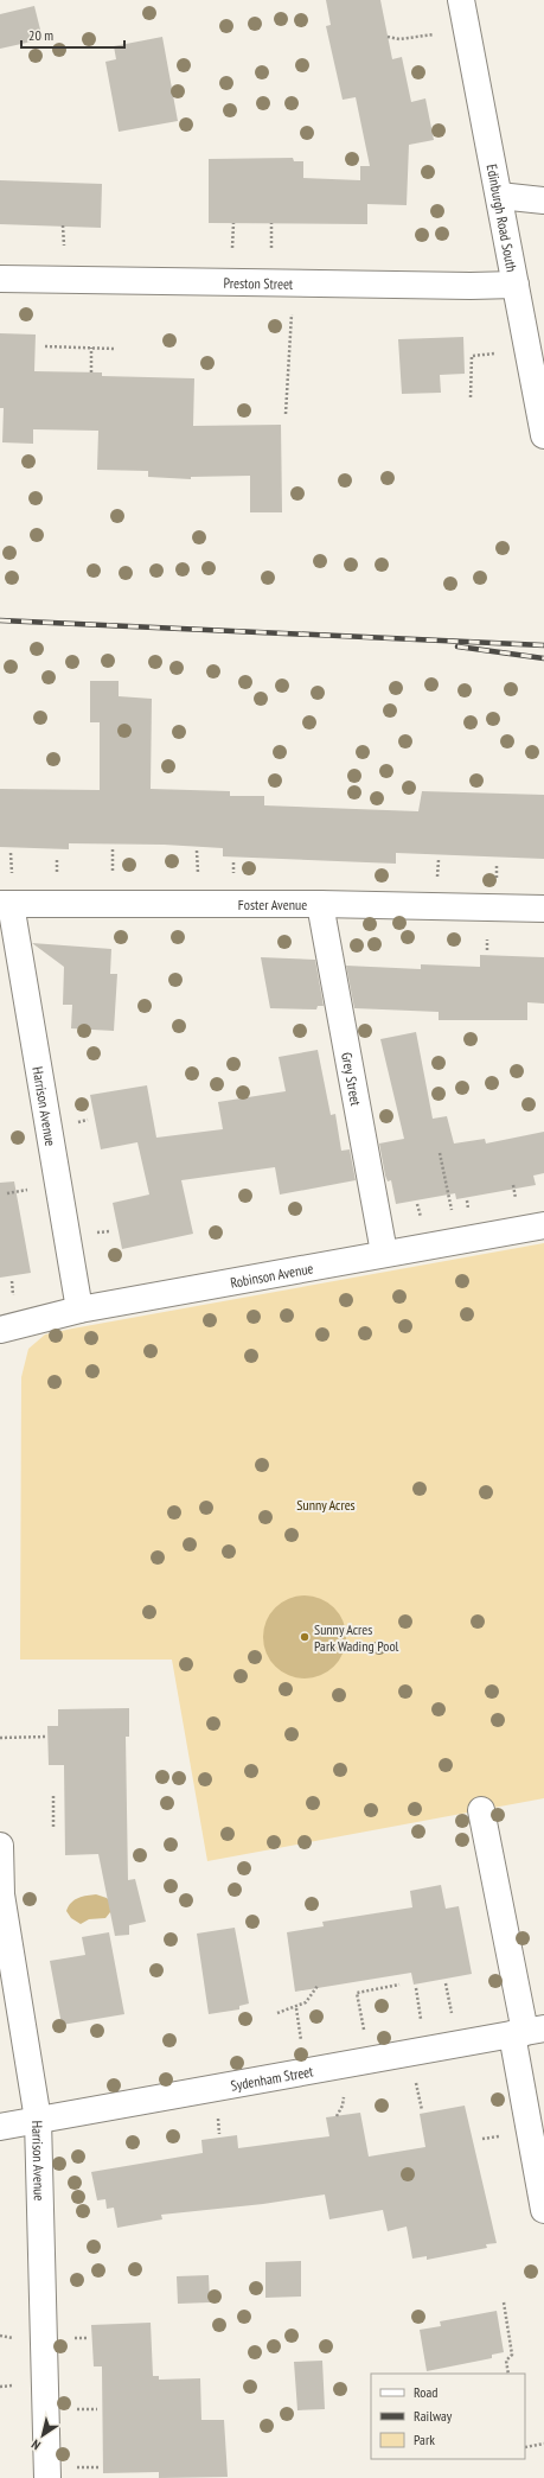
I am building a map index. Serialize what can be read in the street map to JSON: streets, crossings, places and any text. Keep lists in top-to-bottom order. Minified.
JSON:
{"streets":{"street":["Edinburgh Road South","Preston Street","Foster Avenue","Grey Street","Harrison Avenue","Robinson Avenue","Sydenham Street"]},"crossings":[["Edinburgh Road South","Preston Street"],["Foster Avenue","Grey Street"],["Foster Avenue","Harrison Avenue"],["Grey Street","Robinson Avenue"],["Harrison Avenue","Robinson Avenue"],["Harrison Avenue","Sydenham Street"]],"parks":["Sunny Acres"],"places":["Sunny Acres Park Wading Pool"],"legend":["Road","Railway","Park"],"scale_bar":"20 m","north":"bottom left"}
